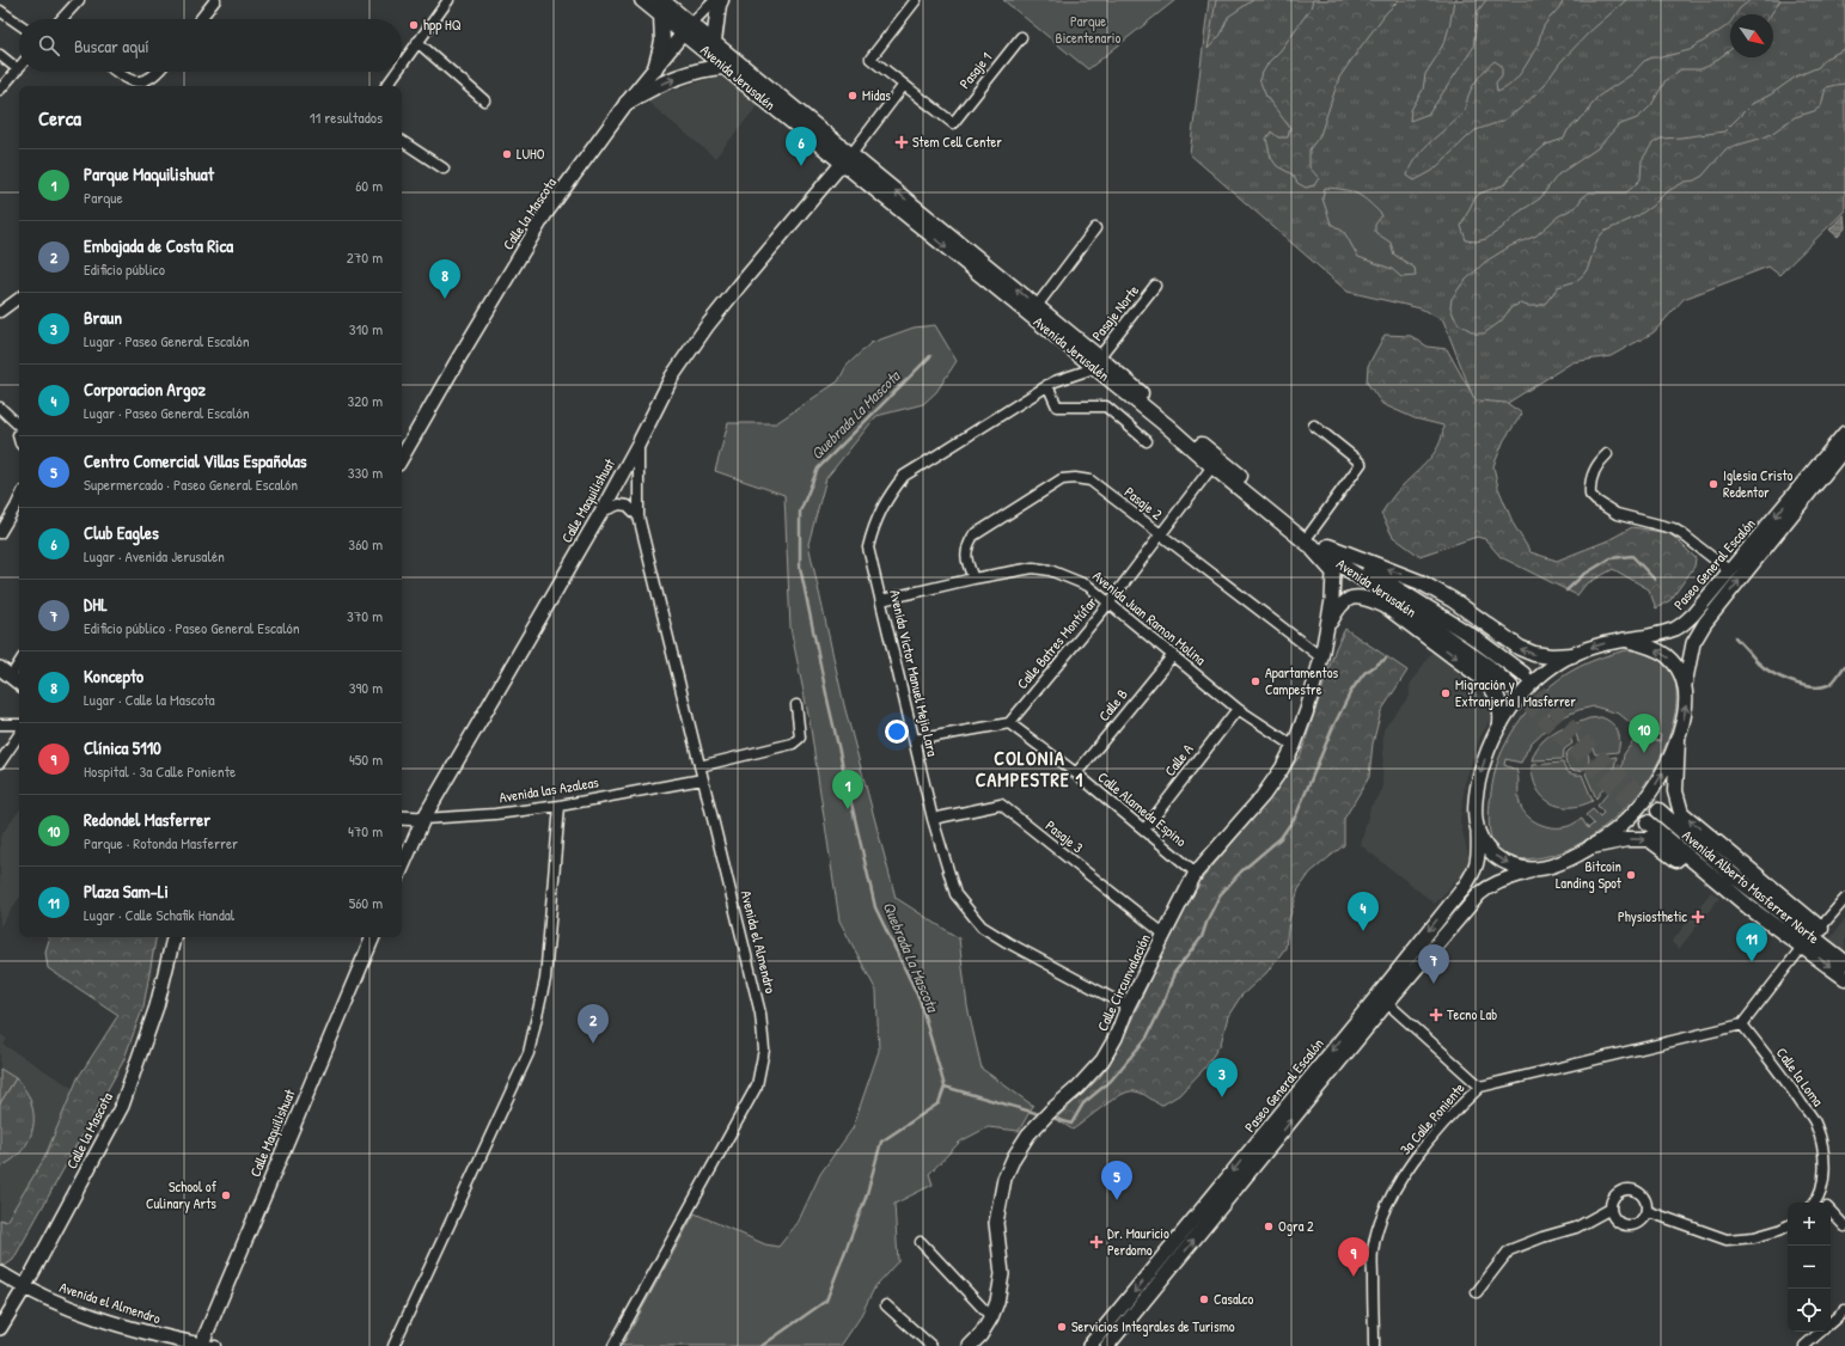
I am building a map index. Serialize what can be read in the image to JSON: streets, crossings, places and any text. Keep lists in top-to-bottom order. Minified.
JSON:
{"streets":{"main road":["Avenida Jerusalén","Avenida Alberto Masferrer Norte"],"street":["Pasaje 1","Calle la Mascota","Pasaje Norte","Calle Maquilishuat","Pasaje 2","Paseo General Escalón","Avenida Juan Ramon Molina","Calle Batres Montúfar","Avenida Victor Manuel Mejia Lara","Calle B","Calle A","Avenida las Azaleas","Calle Alameda Espino","Pasaje 3","Avenida el Almendro","Calle Circunvalación","Calle la Loma","3a Calle Poniente"]},"crossings":[["Pasaje 1","Calle Maquilishuat"],["Avenida Jerusalén","Calle la Mascota"],["Avenida Jerusalén","Pasaje Norte"],["Avenida Jerusalén","Calle Maquilishuat"],["Avenida Jerusalén","Calle Batres Montúfar"],["Avenida Jerusalén","Avenida Victor Manuel Mejia Lara"],["Avenida Jerusalén","Calle Circunvalación"],["Calle la Mascota","Avenida el Almendro"],["Pasaje Norte","Avenida Victor Manuel Mejia Lara"],["Calle Maquilishuat","Avenida las Azaleas"],["Calle Maquilishuat","Avenida el Almendro"],["Pasaje 2","Avenida Juan Ramon Molina"],["Pasaje 2","Calle Batres Montúfar"],["Pasaje 2","Calle Circunvalación"],["Avenida Juan Ramon Molina","Calle Batres Montúfar"],["Avenida Juan Ramon Molina","Avenida Victor Manuel Mejia Lara"],["Avenida Juan Ramon Molina","Calle B"],["Avenida Juan Ramon Molina","Calle A"],["Avenida Juan Ramon Molina","Calle Circunvalación"],["Calle Batres Montúfar","Calle Alameda Espino"],["Avenida Victor Manuel Mejia Lara","Pasaje 3"],["Avenida Victor Manuel Mejia Lara","Calle Circunvalación"],["Calle B","Calle Alameda Espino"],["Calle A","Calle Alameda Espino"],["Avenida las Azaleas","Avenida el Almendro"],["Calle Alameda Espino","Calle Circunvalación"],["Pasaje 3","Calle Circunvalación"],["Calle la Loma","3a Calle Poniente"]],"districts":["COLONIA CAMPESTRE 1"],"water":["Quebrada La Mascota"],"parks":["Parque Bicentenario"],"places":{"other":["hpp HQ","Midas","LUHO","Iglesia Cristo Redentor","Apartamentos Campestre","Migración y Extranjería | Masferrer","Bitcoin Landing Spot","School of Culinary Arts","Ogra 2","Casalco","Servicios Integrales de Turismo"],"health":["Stem Cell Center","Physiosthetic","Tecno Lab","Dr. Mauricio Perdomo"]},"north":"bottom right","page":{"search":"Buscar aquí","heading":["Cerca","11 resultados"],"pins":["6","8","10","1","4","11","7","2","3","5","9"],"list":[{"mark":"1","name":"Parque Maquilishuat","note":"Parque","value":"60 m"},{"mark":"2","name":"Embajada de Costa Rica","note":"Edificio público","value":"270 m"},{"mark":"3","name":"Braun","note":"Lugar · Paseo General Escalón","value":"310 m"},{"mark":"4","name":"Corporacion Argoz","note":"Lugar · Paseo General Escalón","value":"320 m"},{"mark":"5","name":"Centro Comercial Villas Españolas","note":"Supermercado · Paseo General Escalón","value":"330 m"},{"mark":"6","name":"Club Eagles","note":"Lugar · Avenida Jerusalén","value":"360 m"},{"mark":"7","name":"DHL","note":"Edificio público · Paseo General Escalón","value":"370 m"},{"mark":"8","name":"Koncepto","note":"Lugar · Calle la Mascota","value":"390 m"},{"mark":"9","name":"Clínica 5110","note":"Hospital · 3a Calle Poniente","value":"450 m"},{"mark":"10","name":"Redondel Masferrer","note":"Parque · Rotonda Masferrer","value":"470 m"},{"mark":"11","name":"Plaza Sam-Li","note":"Lugar · Calle Schafik Handal","value":"560 m"}],"map_buttons":["+","−"]}}
